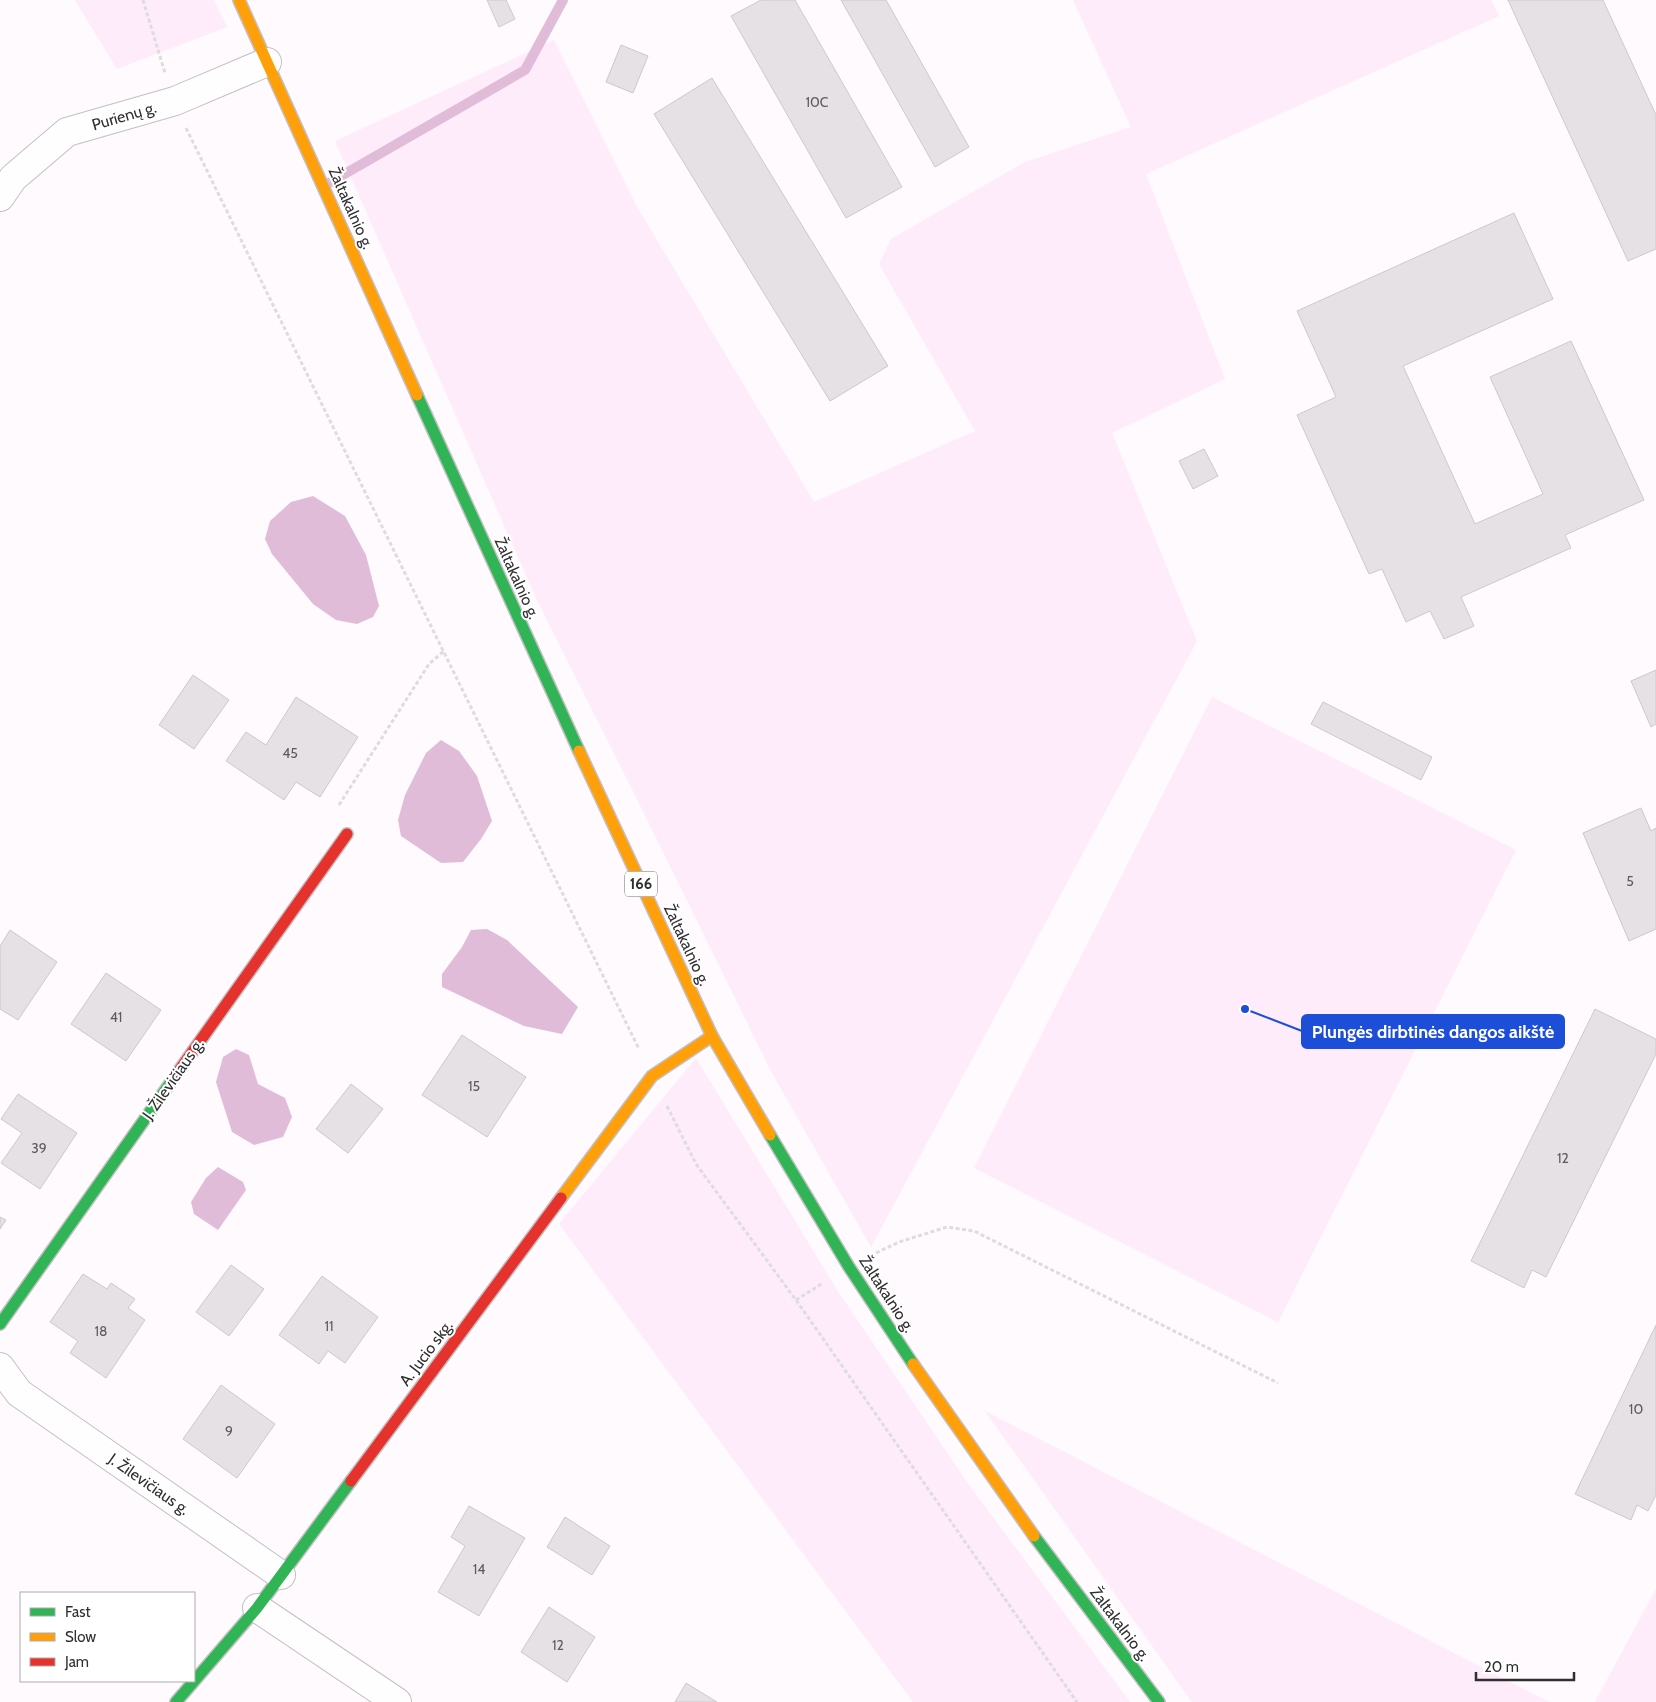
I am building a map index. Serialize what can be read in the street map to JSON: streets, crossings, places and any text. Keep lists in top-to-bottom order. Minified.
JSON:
{"streets":{"main road":["Žaltakalnio g.","166","J. Žilevičiaus g.","A. Jucio skg."],"street":["Purienų g."]},"crossings":[["Purienų g.","Žaltakalnio g."],["Žaltakalnio g.","A. Jucio skg."],["J. Žilevičiaus g.","A. Jucio skg."]],"places":["Plungės dirbtinės dangos aikštė"],"house_numbers":["10C","45","5","41","15","39","12","11","18","10","9","14","12"],"legend":["Fast","Slow","Jam"],"scale_bar":"20 m"}
